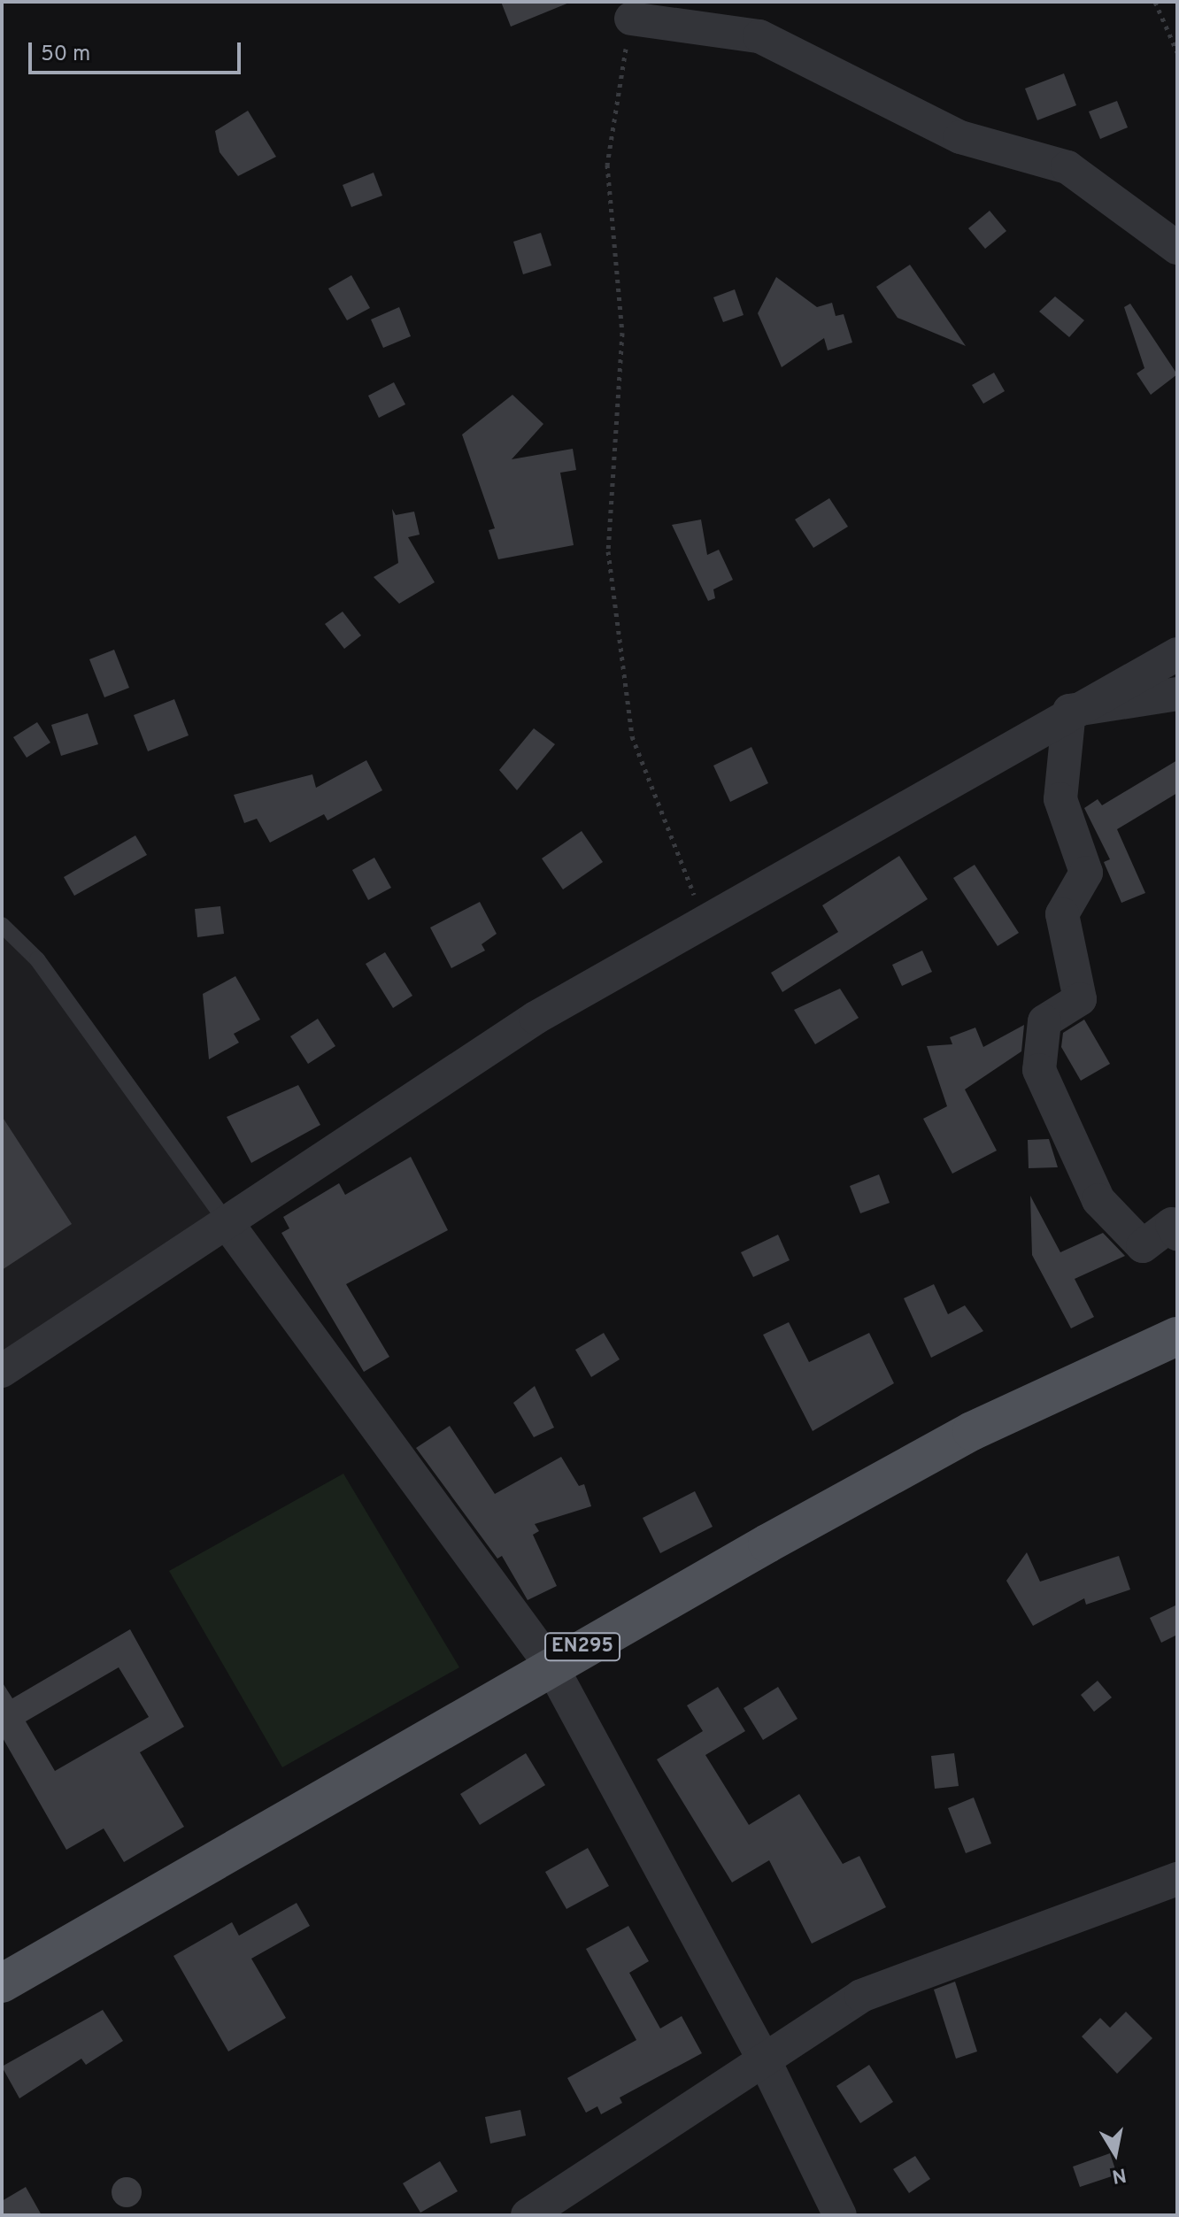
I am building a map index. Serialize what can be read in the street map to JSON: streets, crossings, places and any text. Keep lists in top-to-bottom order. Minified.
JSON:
{"streets":{"main road":["EN295"]},"scale_bar":"50 m","north":"bottom"}
